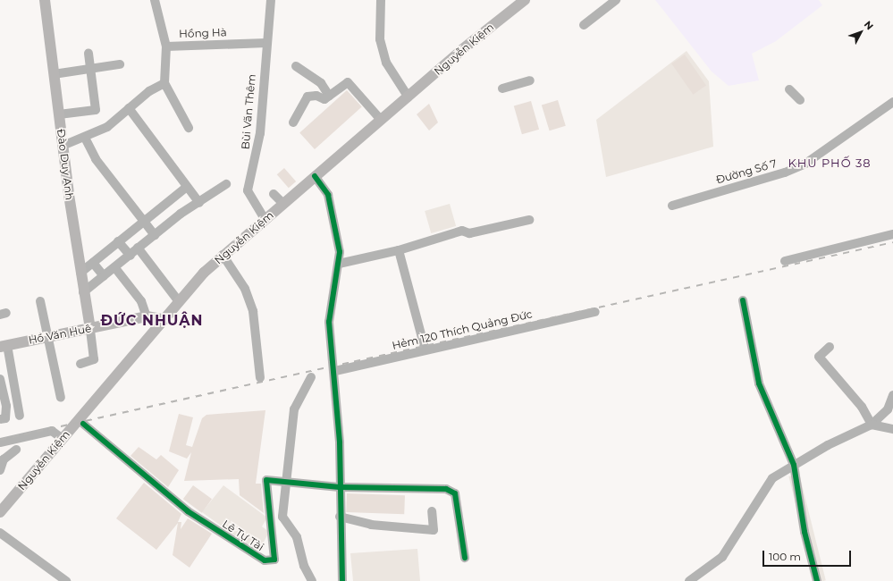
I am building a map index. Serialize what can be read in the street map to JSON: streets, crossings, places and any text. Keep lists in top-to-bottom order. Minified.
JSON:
{"streets":{"main road":["Nguyễn Kiệm","Đào Duy Anh","Hồ Văn Huê"],"street":["Hồng Hà","Bùi Văn Thêm","Đường Số 7","Hẻm 120 Thích Quảng Đức","Lê Tự Tài"]},"crossings":[["Hồng Hà","Bùi Văn Thêm"],["Nguyễn Kiệm","Bùi Văn Thêm"],["Nguyễn Kiệm","Hồ Văn Huê"],["Đào Duy Anh","Hồ Văn Huê"]],"districts":["KHU PHỐ 38","ĐỨC NHUẬN"],"scale_bar":"100 m","north":"top right"}
